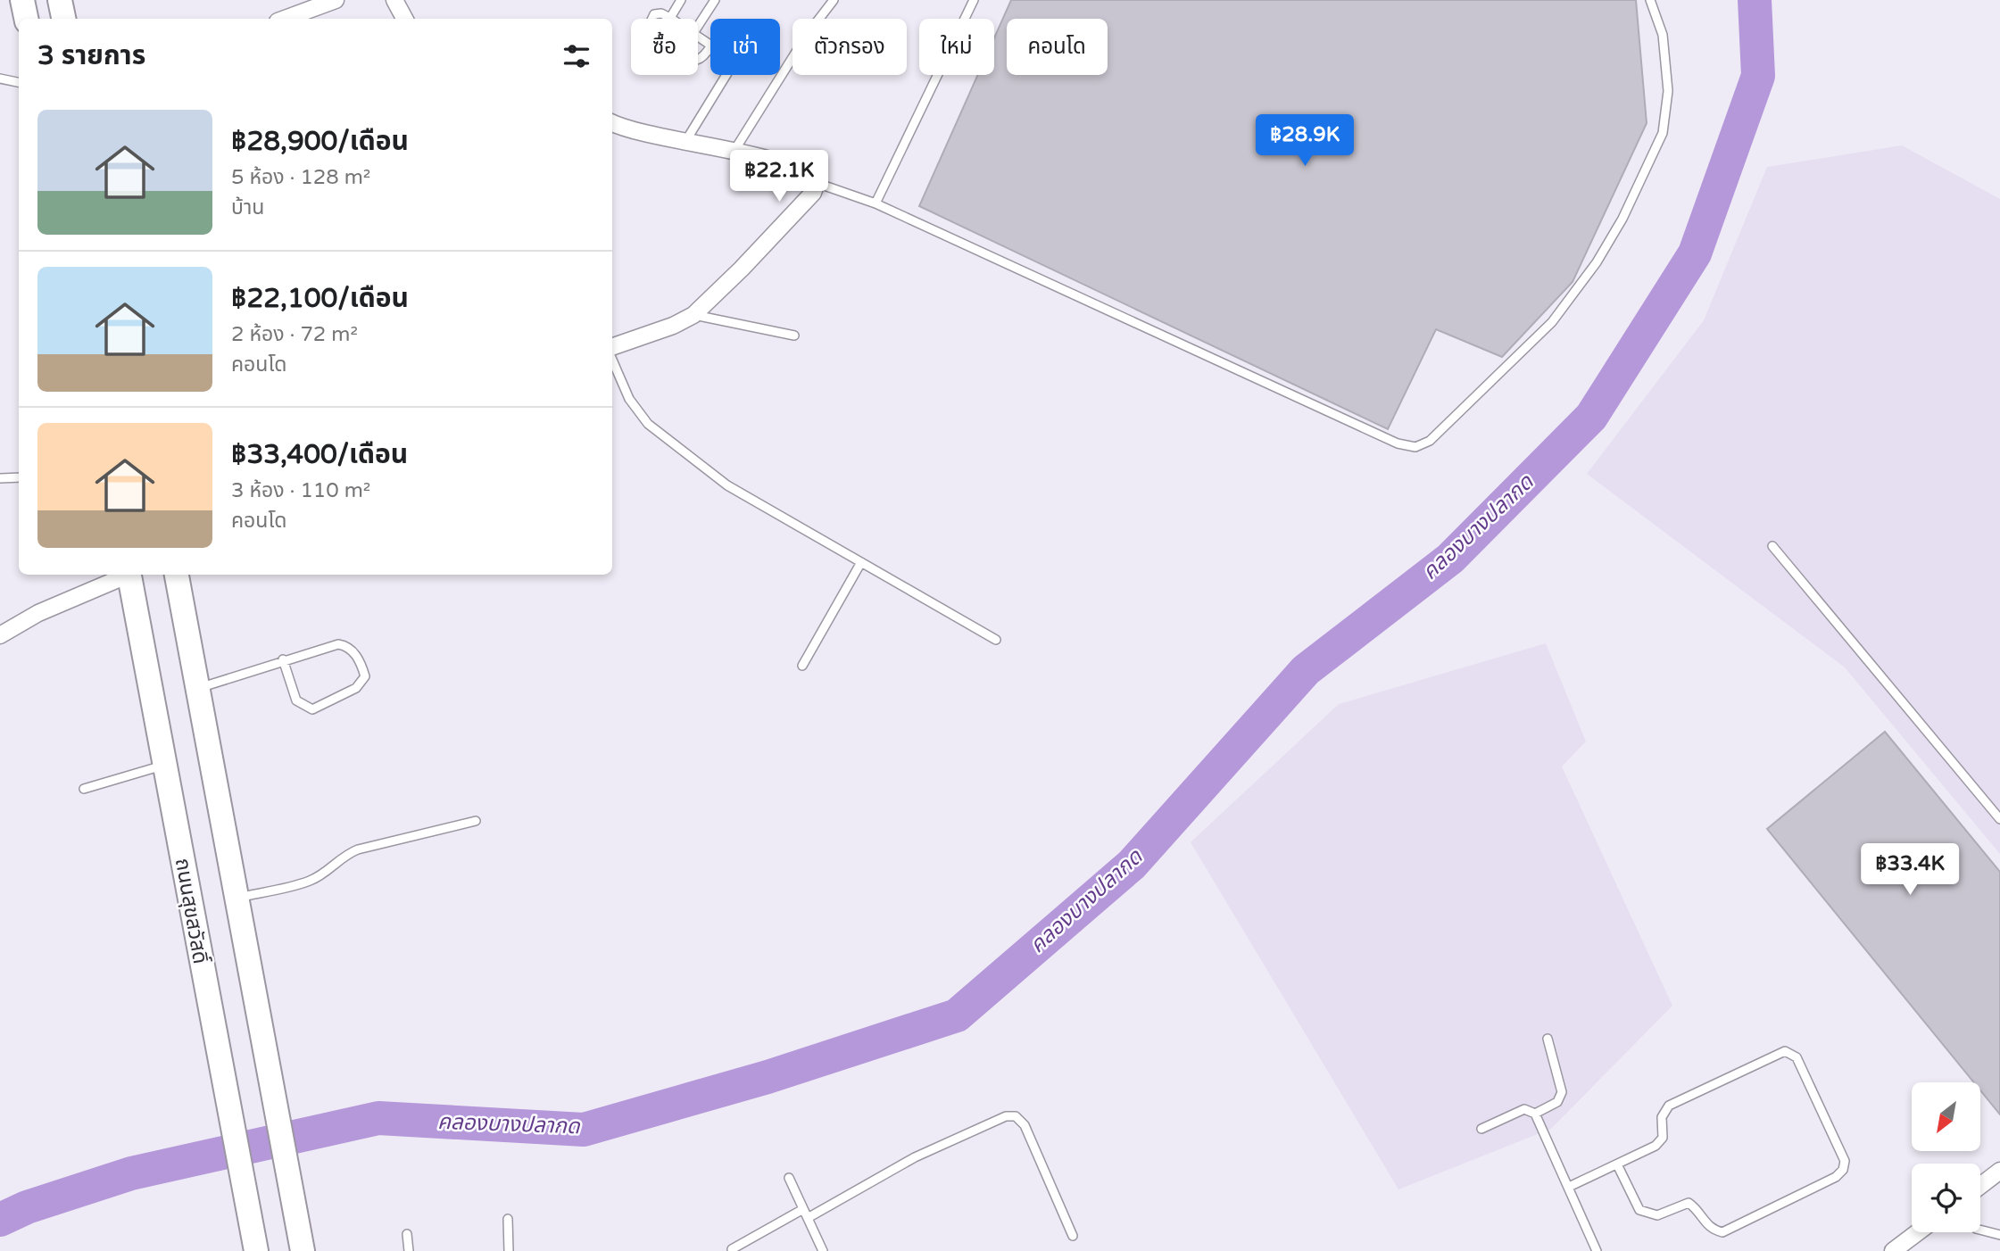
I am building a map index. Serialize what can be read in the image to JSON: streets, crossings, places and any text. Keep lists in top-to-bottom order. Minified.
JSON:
{"streets":{"main road":["ถนนสุขสวัสดิ์"]},"water":["คลองบางปลากด"],"north":"bottom left","page":{"chip":["ซื้อ","เช่า","ตัวกรอง","ใหม่","คอนโด"],"heading":"3 รายการ","list":[{"name":"฿28,900/เดือน","note":"5 ห้อง · 128 m² · บ้าน"},{"name":"฿22,100/เดือน","note":"2 ห้อง · 72 m² · คอนโด"},{"name":"฿33,400/เดือน","note":"3 ห้อง · 110 m² · คอนโด"}],"price":["฿28.9K","฿22.1K","฿33.4K"]}}
